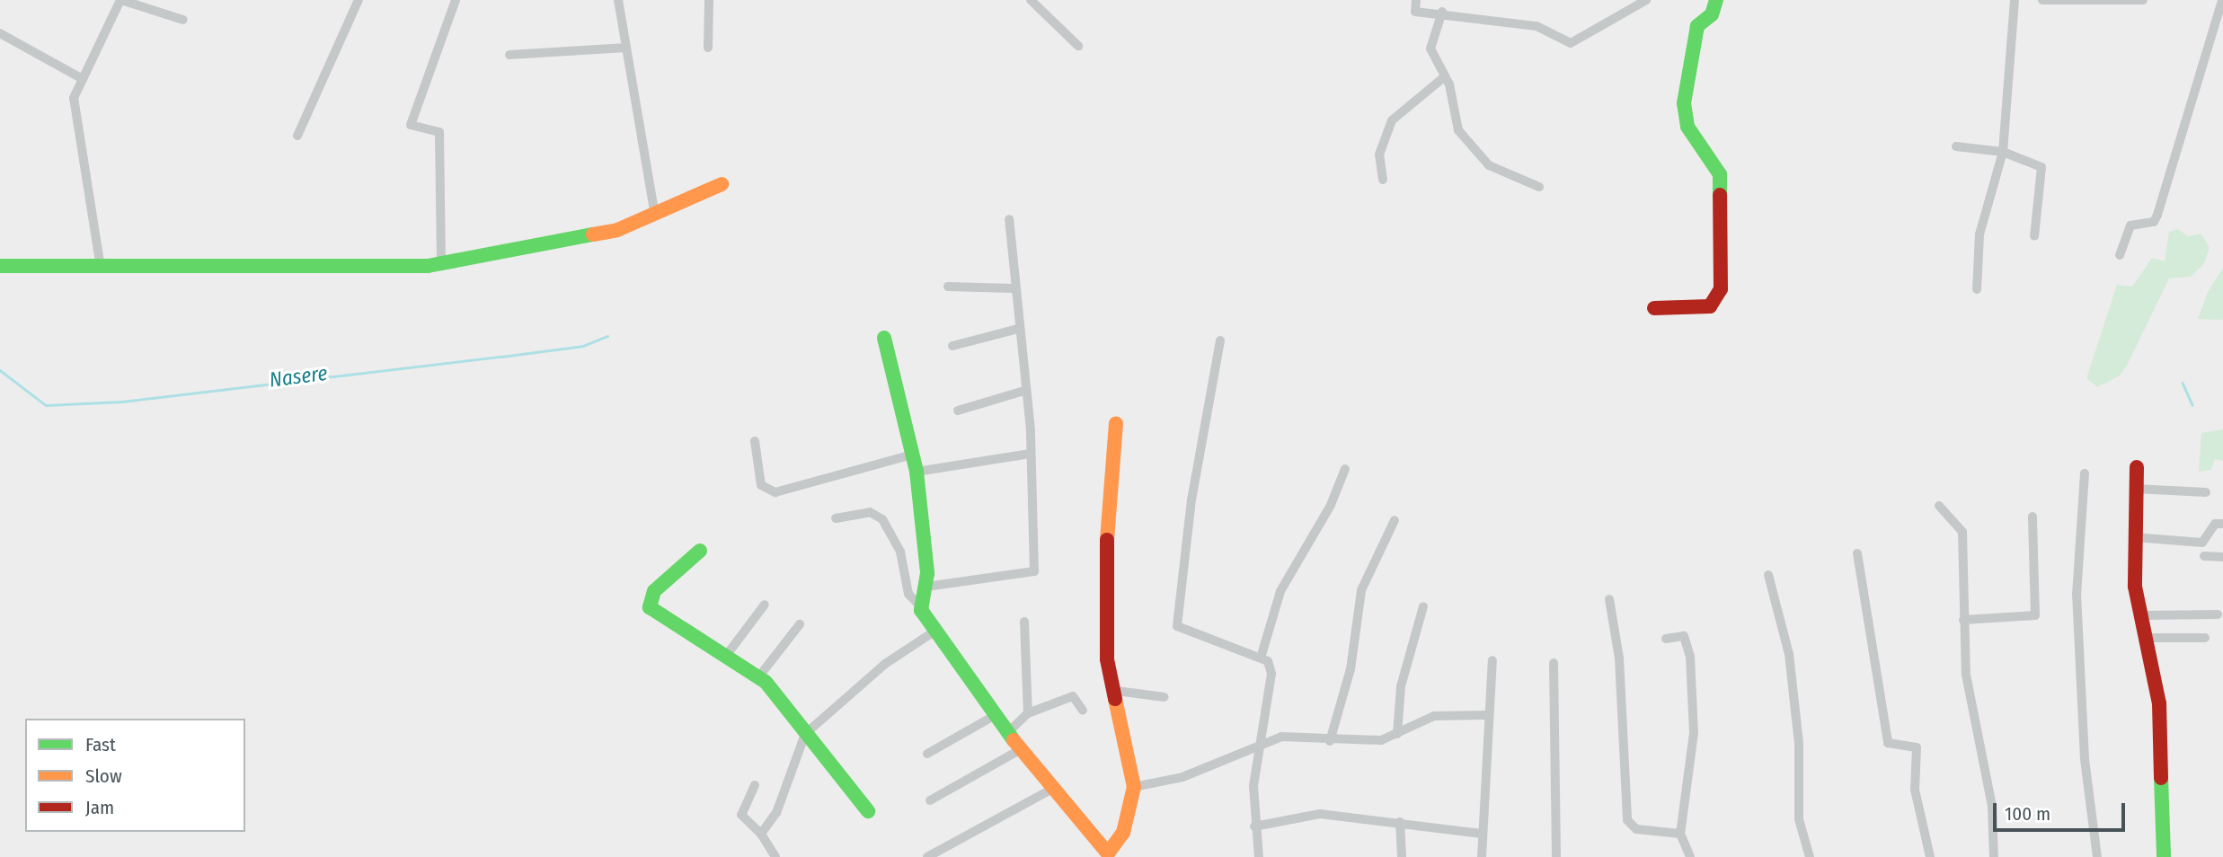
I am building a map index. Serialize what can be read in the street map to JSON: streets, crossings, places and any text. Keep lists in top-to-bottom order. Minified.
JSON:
{"water":["Nasere"],"legend":["Fast","Slow","Jam"],"scale_bar":"100 m"}
